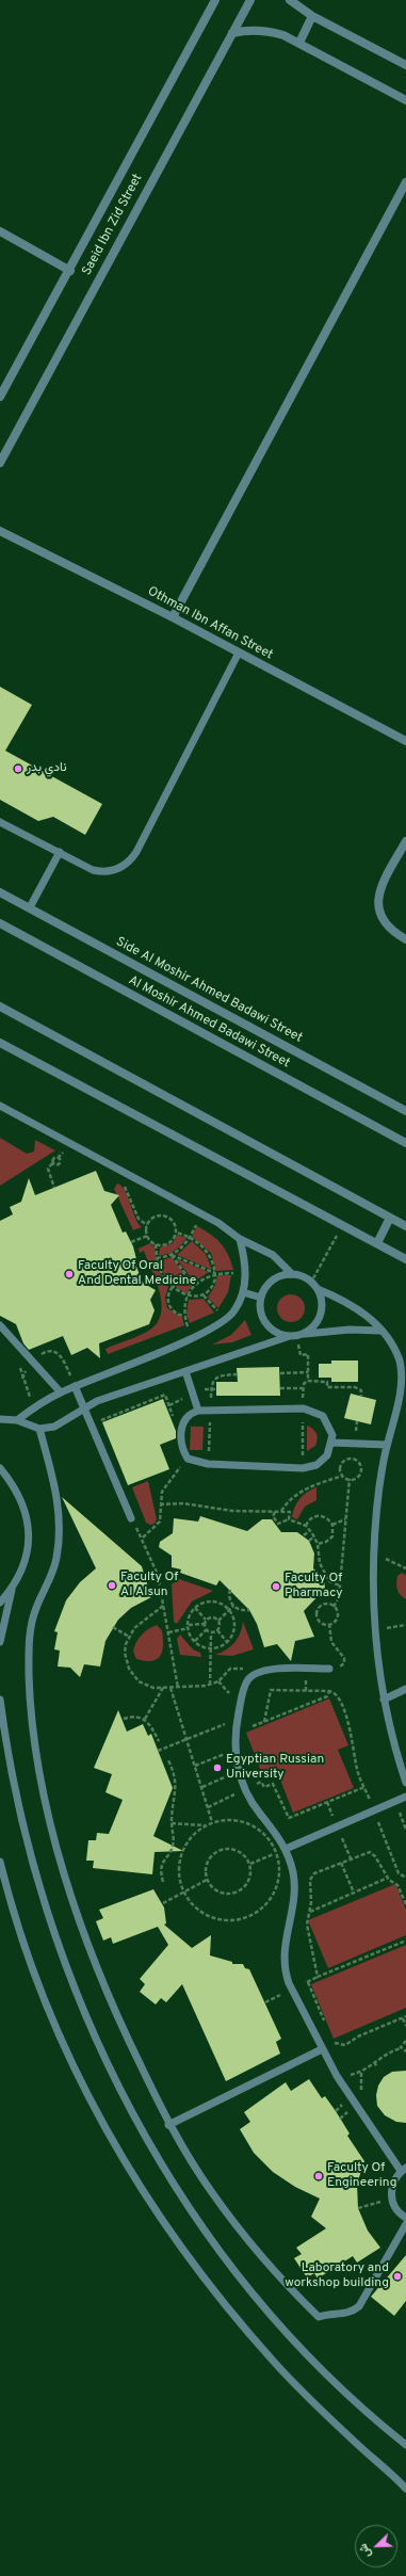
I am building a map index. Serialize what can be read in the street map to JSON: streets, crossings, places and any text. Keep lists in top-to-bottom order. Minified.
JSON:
{"streets":{"street":["Saeid Ibn Zid Street","Othman Ibn Affan Street","Side Al Moshir Ahmed Badawi Street","Al Moshir Ahmed Badawi Street"]},"places":["نادي بدر","Faculty Of Oral And Dental Medicine","Faculty Of Al Alsun","Faculty Of Pharmacy","Egyptian Russian University","Faculty Of Engineering","Laboratory and workshop building"],"north":"bottom left"}
